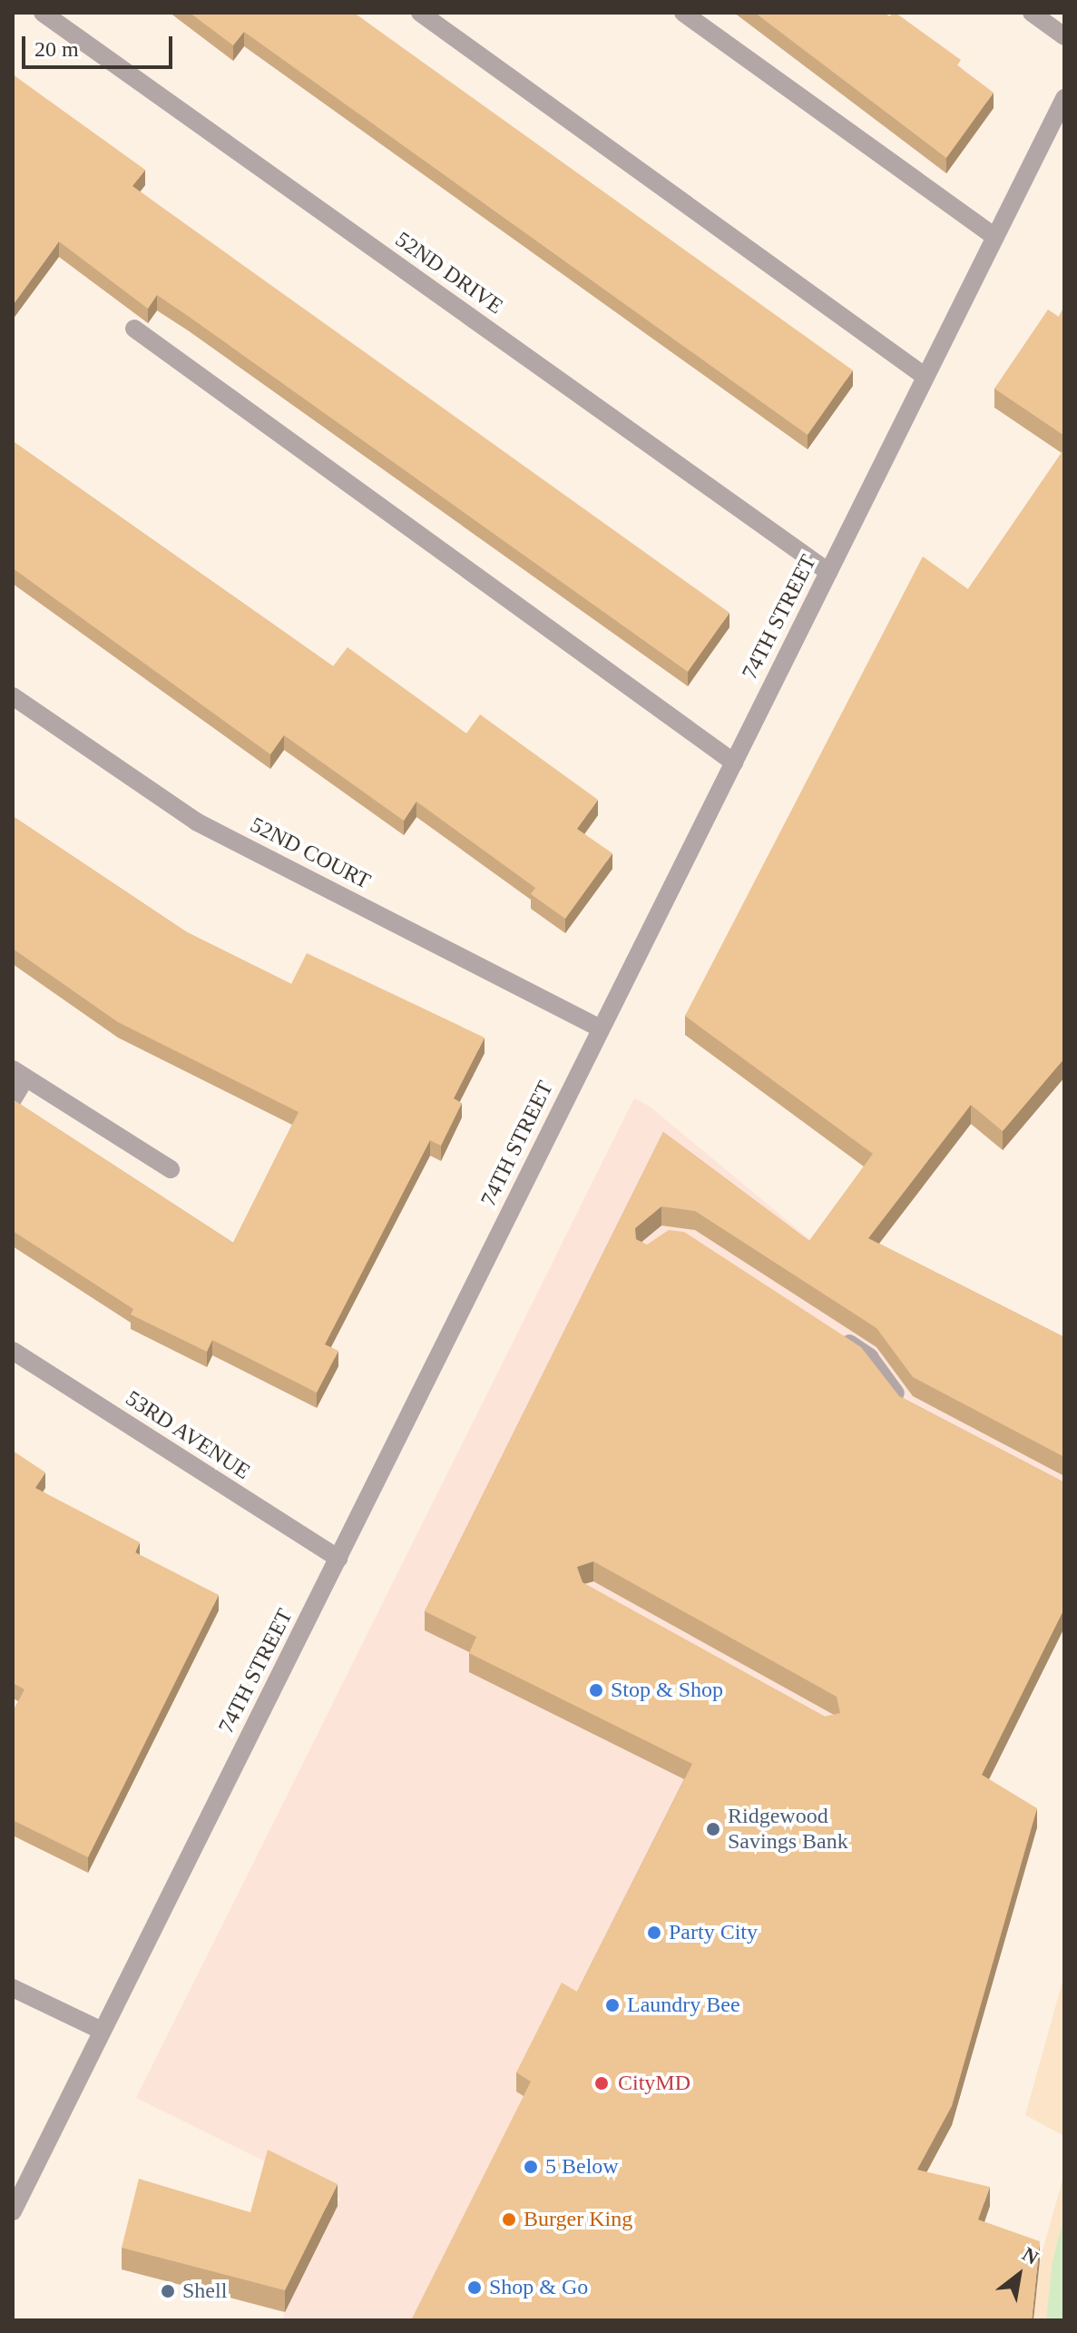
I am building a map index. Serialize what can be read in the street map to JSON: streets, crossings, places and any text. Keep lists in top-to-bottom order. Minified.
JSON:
{"streets":{"street":["52ND DRIVE","74TH STREET","52ND COURT","53RD AVENUE"]},"crossings":[["52ND DRIVE","74TH STREET"],["74TH STREET","52ND COURT"],["74TH STREET","53RD AVENUE"]],"places":["Stop & Shop","Ridgewood Savings Bank","Party City","Laundry Bee","CityMD","5 Below","Burger King","Shop & Go","Shell"],"scale_bar":"20 m","north":"top right"}
